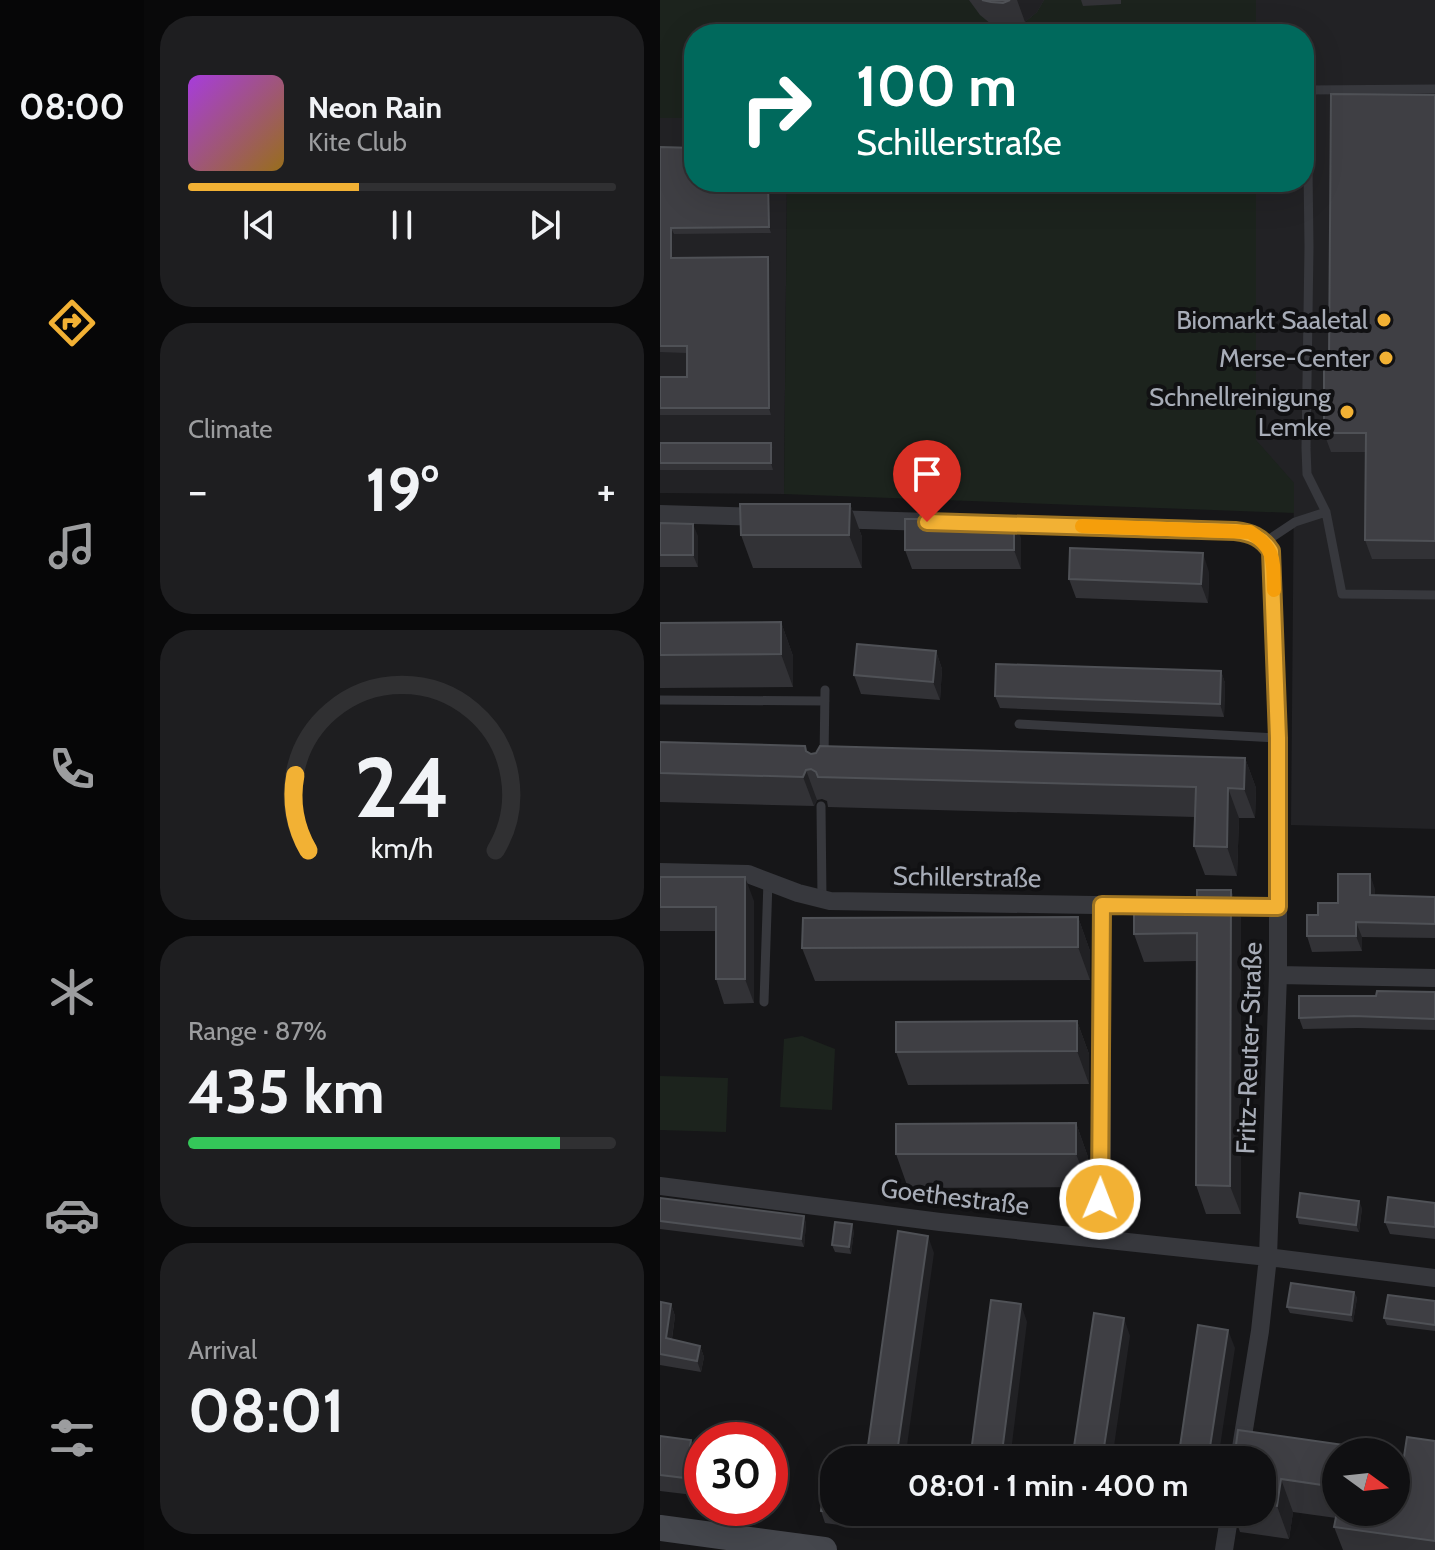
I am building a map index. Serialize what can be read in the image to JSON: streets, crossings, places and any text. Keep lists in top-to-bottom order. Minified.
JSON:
{"streets":{"street":["Schillerstraße","Fritz-Reuter-Straße","Goethestraße"]},"crossings":[["Fritz-Reuter-Straße","Goethestraße"]],"places":["Biomarkt Saaletal","Merse-Center","Schnellreinigung Lemke"],"north":"right","page":{"tabs":"08:00","turn":["100 m","Schillerstraße"],"song":["Neon Rain","Kite Club"],"tile":["Climate",["Range · 87%","435 km"],["Arrival","08:01"]],"heat":["−","19°","+"],"limit":"30","trip":"08:01 · 1 min · 400 m","gauge":["24","km/h"]}}
